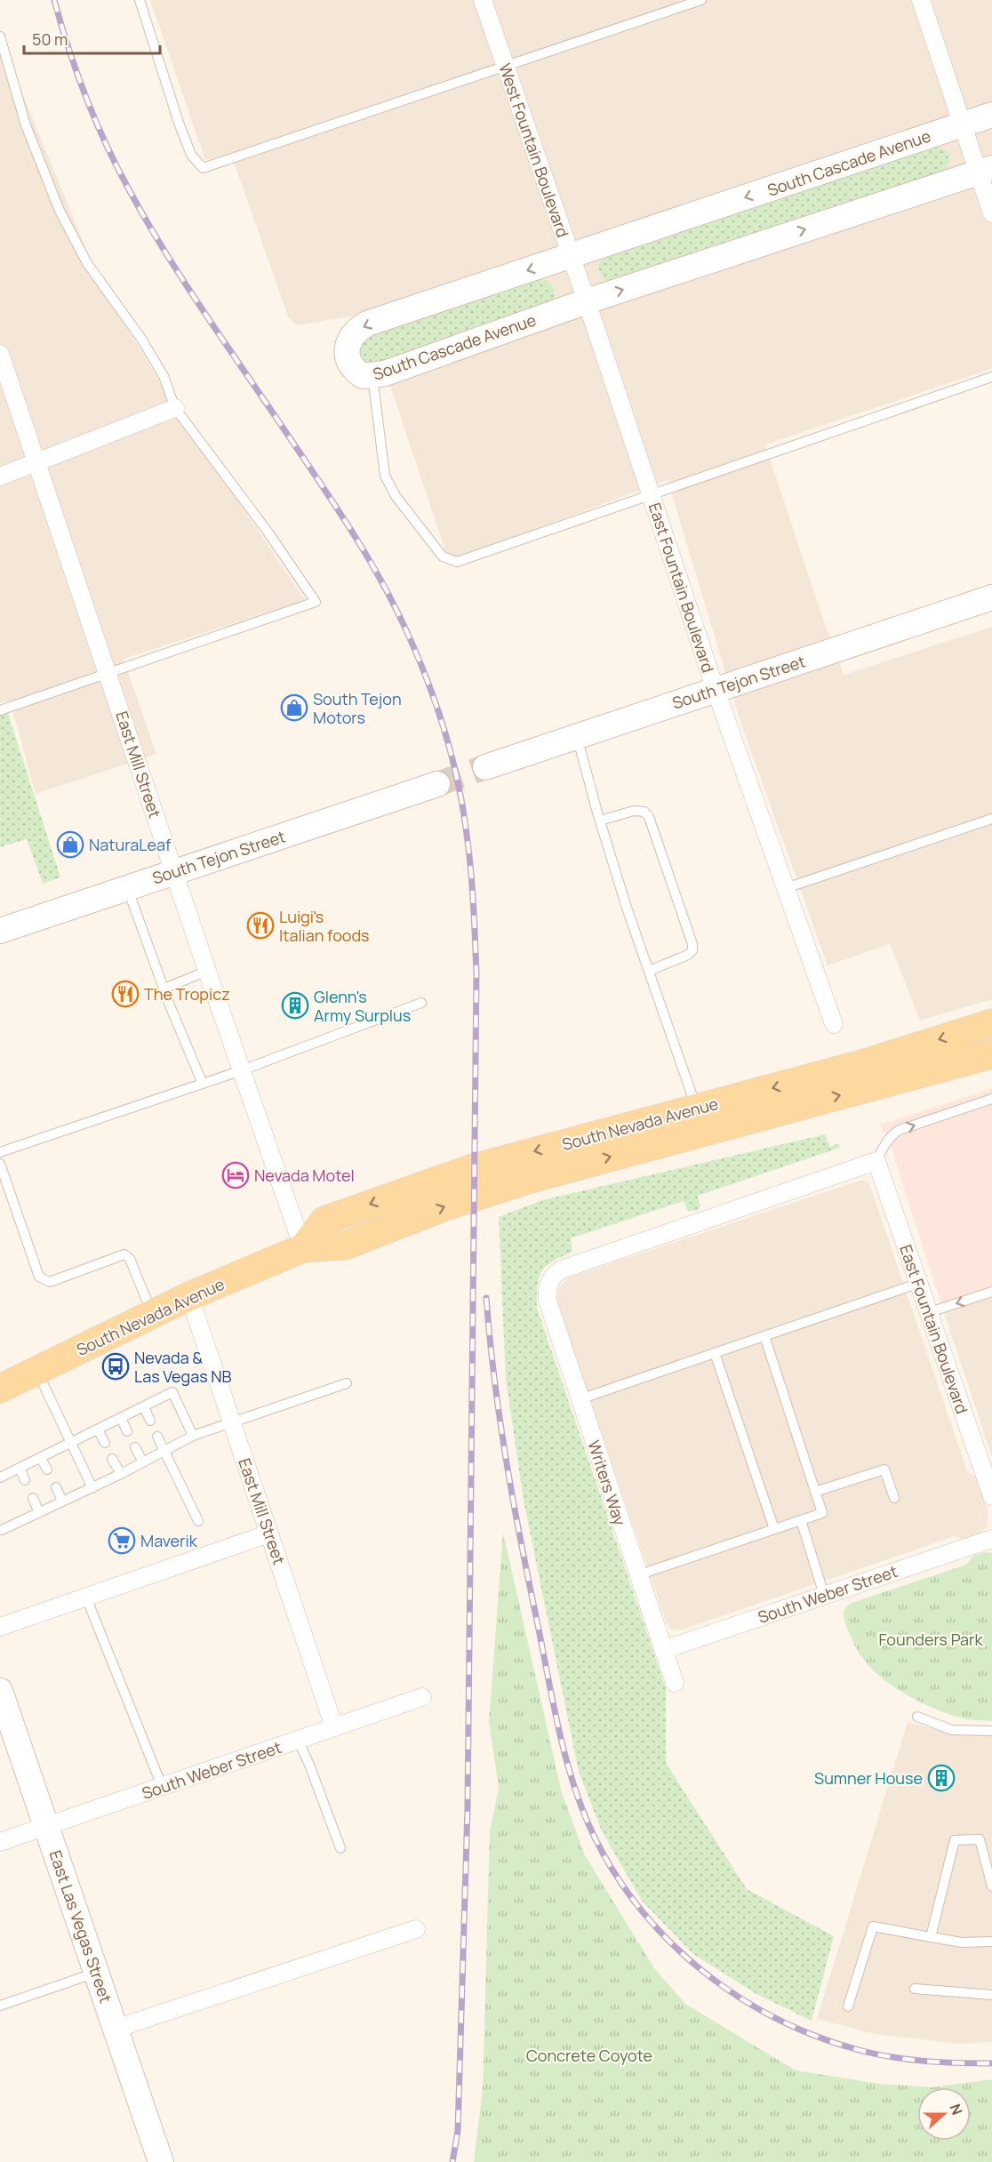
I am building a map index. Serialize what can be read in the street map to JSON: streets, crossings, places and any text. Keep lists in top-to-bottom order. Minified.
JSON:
{"streets":{"main road":["South Nevada Avenue"],"street":["West Fountain Boulevard","South Cascade Avenue","East Fountain Boulevard","South Tejon Street","East Mill Street","Writers Way","South Weber Street","East Las Vegas Street"]},"crossings":[["West Fountain Boulevard","South Cascade Avenue"],["West Fountain Boulevard","East Fountain Boulevard"],["South Cascade Avenue","East Fountain Boulevard"],["East Fountain Boulevard","South Tejon Street"],["East Fountain Boulevard","Writers Way"],["South Tejon Street","East Mill Street"],["East Mill Street","South Nevada Avenue"],["East Mill Street","South Weber Street"],["Writers Way","South Weber Street"],["South Weber Street","East Las Vegas Street"]],"parks":["Founders Park","Concrete Coyote"],"places":{"shop":["South Tejon Motors","NaturaLeaf"],"restaurant":["Luigi's Italian foods","The Tropicz"],"building":["Glenn's Army Surplus","Sumner House"],"hotel":["Nevada Motel"],"bus stop":["Nevada & Las Vegas NB"],"supermarket":["Maverik"]},"scale_bar":"50 m","north":"right"}
